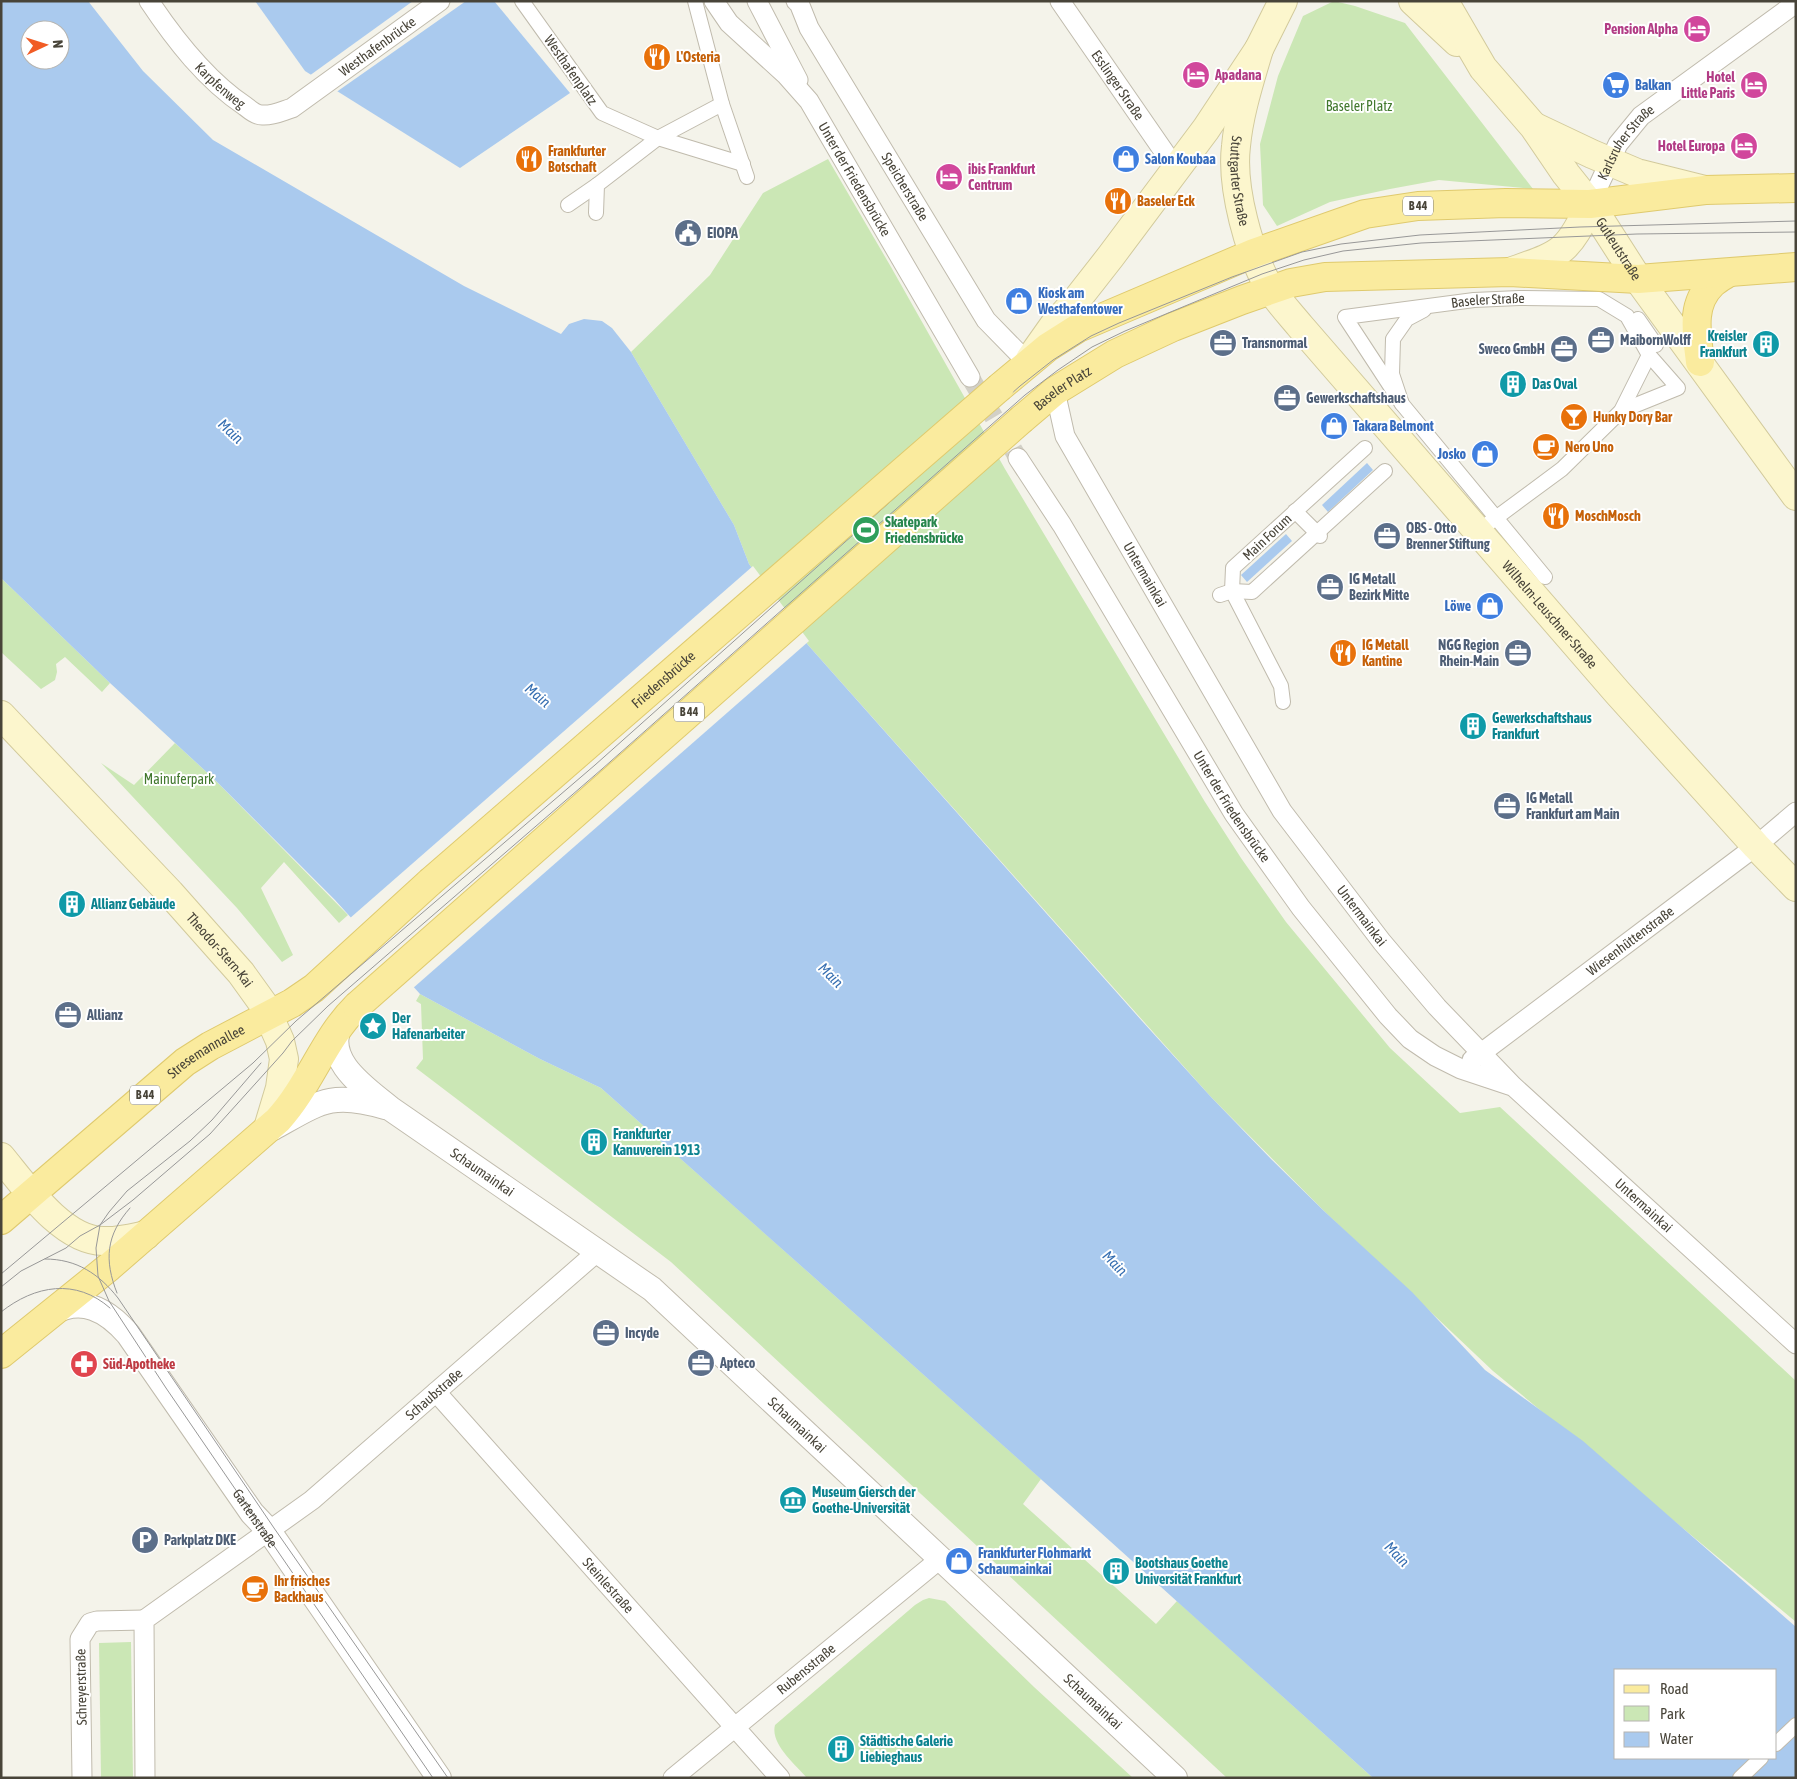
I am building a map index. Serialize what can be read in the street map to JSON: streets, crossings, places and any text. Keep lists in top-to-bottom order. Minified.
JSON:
{"streets":{"main road":["Stuttgarter Straße","B 44","Gutleutstraße","Baseler Straße","Baseler Platz","Wilhelm-Leuschner-Straße","Friedensbrücke","Theodor-Stern-Kai","Stresemannallee"],"street":["Westhafenbrücke","Westhafenplatz","Karpfenweg","Esslinger Straße","Karlsruher Straße","Unter der Friedensbrücke","Speicherstraße","Main Forum","Untermainkai","Wiesenhüttenstraße","Schaumainkai","Schaubstraße","Gartenstraße","Steinlestraße","Rubensstraße","Schreyerstraße"]},"crossings":[["Westhafenbrücke","Karpfenweg"],["Esslinger Straße","Stuttgarter Straße"],["Karlsruher Straße","B 44"],["Karlsruher Straße","Gutleutstraße"],["Unter der Friedensbrücke","Untermainkai"],["Unter der Friedensbrücke","Wiesenhüttenstraße"],["Stuttgarter Straße","B 44"],["Speicherstraße","B 44"],["Speicherstraße","Friedensbrücke"],["B 44","Gutleutstraße"],["B 44","Baseler Straße"],["B 44","Baseler Platz"],["B 44","Friedensbrücke"],["B 44","Theodor-Stern-Kai"],["B 44","Schaumainkai"],["B 44","Gartenstraße"],["Gutleutstraße","Baseler Straße"],["Baseler Straße","Baseler Platz"],["Baseler Straße","Wilhelm-Leuschner-Straße"],["Baseler Platz","Untermainkai"],["Baseler Platz","Wilhelm-Leuschner-Straße"],["Baseler Platz","Schaumainkai"],["Untermainkai","Wiesenhüttenstraße"],["Wilhelm-Leuschner-Straße","Wiesenhüttenstraße"],["Friedensbrücke","Stresemannallee"],["Theodor-Stern-Kai","Stresemannallee"],["Theodor-Stern-Kai","Schaumainkai"],["Schaumainkai","Schaubstraße"],["Schaumainkai","Rubensstraße"],["Schaubstraße","Gartenstraße"],["Schaubstraße","Steinlestraße"],["Steinlestraße","Rubensstraße"]],"water":["Main"],"parks":["Baseler Platz","Mainuferpark"],"places":{"hotel":["Pension Alpha","Apadana","Hotel Little Paris","Hotel Europa","ibis Frankfurt Centrum"],"restaurant":["L'Osteria","Frankfurter Botschaft","Baseler Eck","MoschMosch","IG Metall Kantine"],"supermarket":["Balkan"],"shop":["Salon Koubaa","Kiosk am Westhafentower","Takara Belmont","Josko","Löwe","Frankfurter Flohmarkt Schaumainkai"],"public building":["EIOPA"],"office":["MaibornWolff","Transnormal","Sweco GmbH","Gewerkschaftshaus","OBS - Otto Brenner Stiftung","IG Metall Bezirk Mitte","NGG Region Rhein-Main","IG Metall Frankfurt am Main","Allianz","Incyde","Apteco"],"building":["Kreisler Frankfurt","Das Oval","Gewerkschaftshaus Frankfurt","Allianz Gebäude","Frankfurter Kanuverein 1913","Bootshaus Goethe Universität Frankfurt","Städtische Galerie Liebieghaus"],"bar":["Hunky Dory Bar"],"cafe":["Nero Uno","Ihr frisches Backhaus"],"sports":["Skatepark Friedensbrücke"],"place":["Der Hafenarbeiter"],"pharmacy":["Süd-Apotheke"],"museum":["Museum Giersch der Goethe-Universität"],"parking":["Parkplatz DKE"]},"legend":["Road","Park","Water"],"north":"right"}
